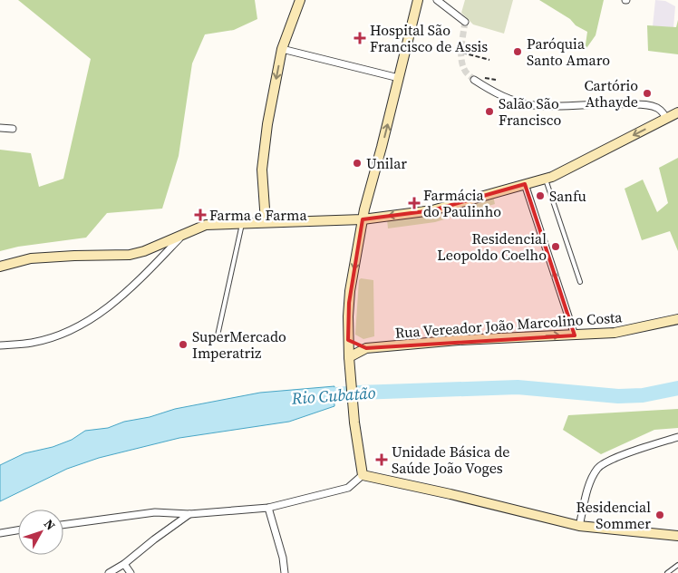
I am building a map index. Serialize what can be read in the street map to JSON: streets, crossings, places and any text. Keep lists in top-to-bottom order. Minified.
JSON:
{"streets":{"main road":["Rua Vereador João Marcolino Costa"]},"one_way":["Rua Vereador João Marcolino Costa"],"water":["Rio Cubatão"],"places":{"health":["Hospital São Francisco de Assis","Farmácia do Paulinho","Farma e Farma","Unidade Básica de Saúde João Voges"],"other":["Paróquia Santo Amaro","Cartório Athayde","Salão São Francisco","Unilar","Sanfu","Residencial Leopoldo Coelho","SuperMercado Imperatriz","Residencial Sommer"]},"north":"top right"}
